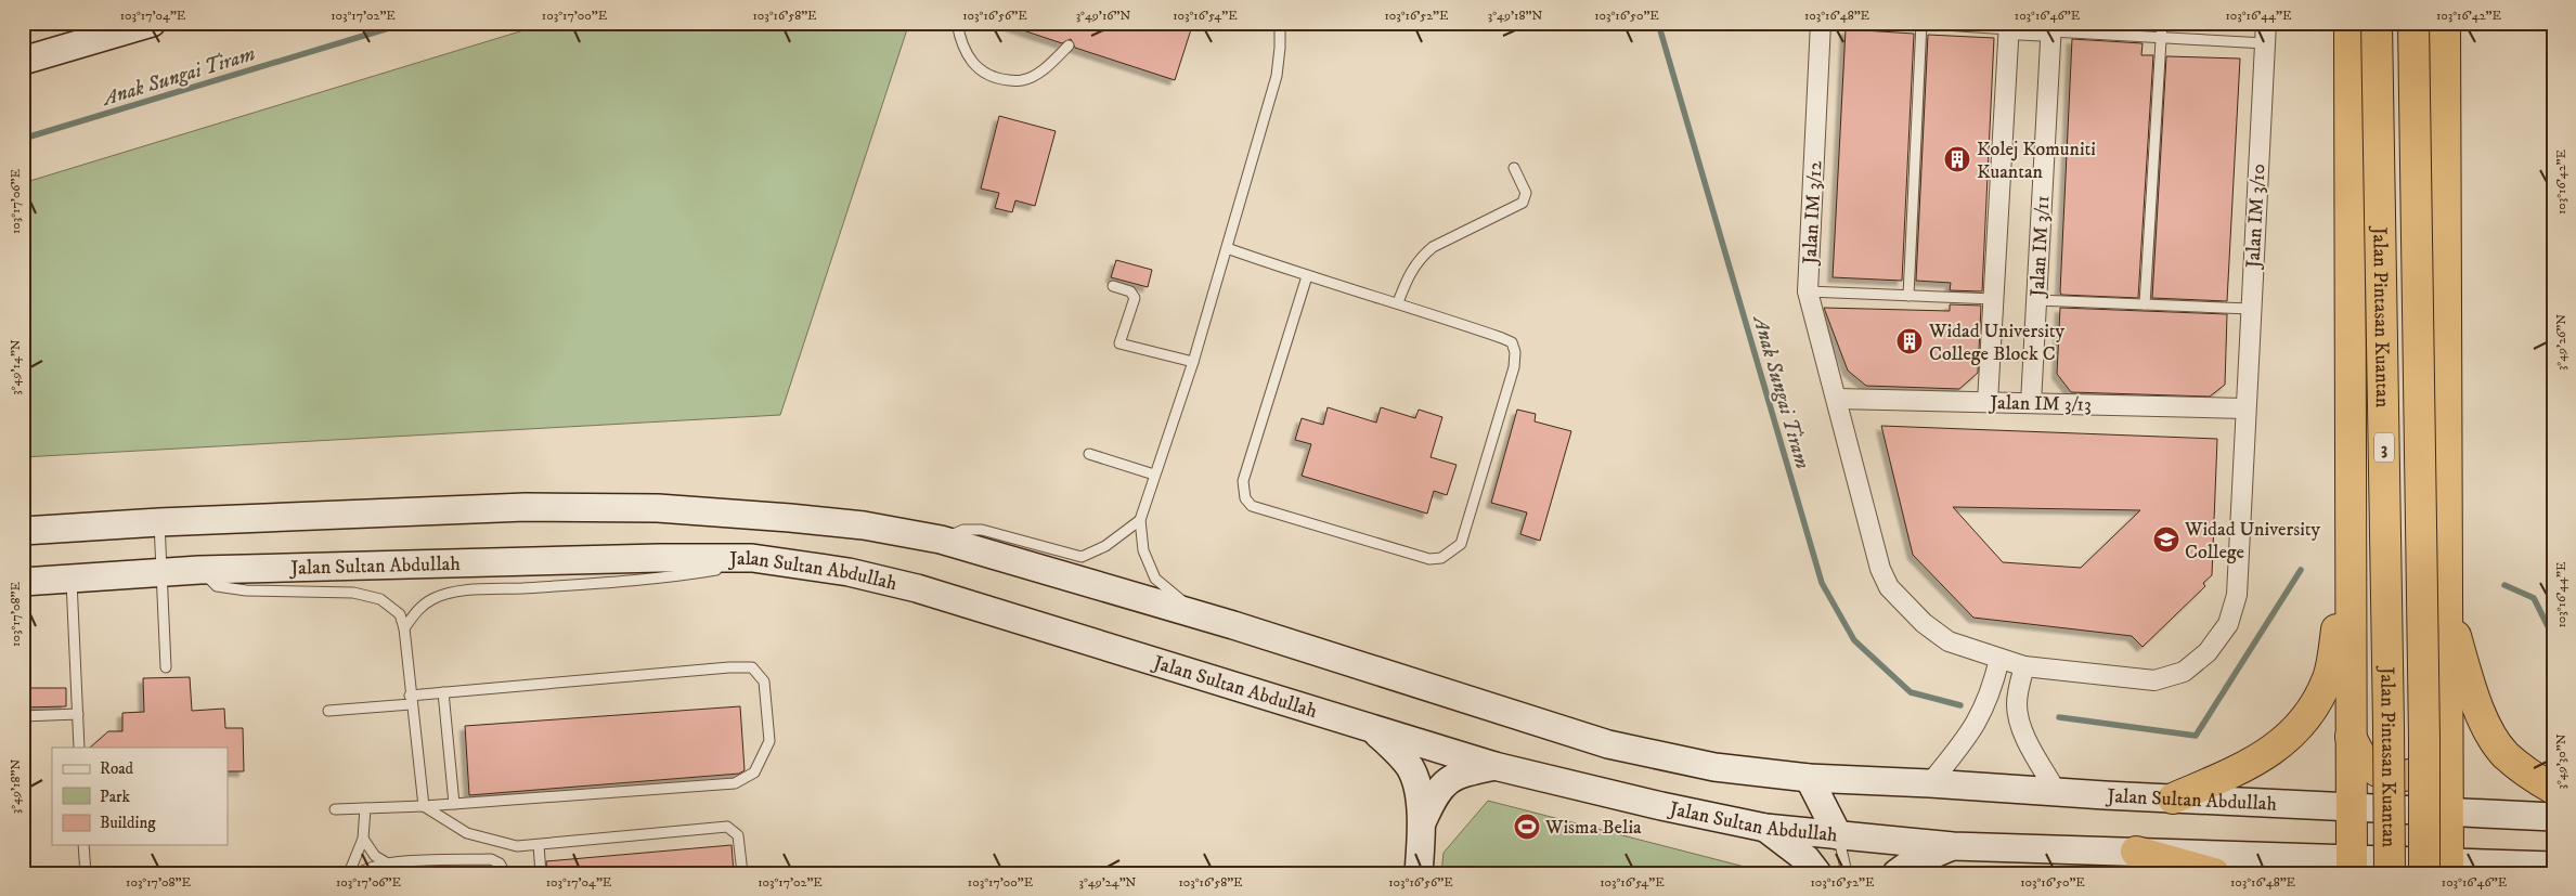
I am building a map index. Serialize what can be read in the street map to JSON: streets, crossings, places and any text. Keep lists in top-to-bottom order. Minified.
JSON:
{"streets":{"highway":["Jalan Pintasan Kuantan","3"],"main road":["Jalan Sultan Abdullah"],"street":["Jalan IM 3/12","Jalan IM 3/10","Jalan IM 3/11","Jalan IM 3/13"]},"crossings":[["Jalan IM 3/12","Jalan IM 3/10"],["Jalan IM 3/12","Jalan IM 3/13"],["Jalan IM 3/10","Jalan IM 3/13"],["Jalan IM 3/11","Jalan IM 3/13"],["Jalan Pintasan Kuantan","Jalan Sultan Abdullah"]],"water":["Anak Sungai Tiram"],"places":{"building":["Kolej Komuniti Kuantan","Widad University College Block C"],"school or university":["Widad University College"],"sports":["Wisma Belia"]},"legend":["Road","Park","Building"],"coordinates":["103°17'04\"E","103°17'02\"E","103°17'00\"E","103°16'58\"E","103°16'56\"E","3°49'16\"N","103°16'54\"E","103°16'52\"E","3°49'18\"N","103°16'50\"E","103°16'48\"E","103°16'46\"E","103°16'44\"E","103°16'42\"E","103°17'06\"E","3°49'26\"N","3°49'14\"N","103°17'08\"E","3°49'30\"N","3°49'24\"N"]}
